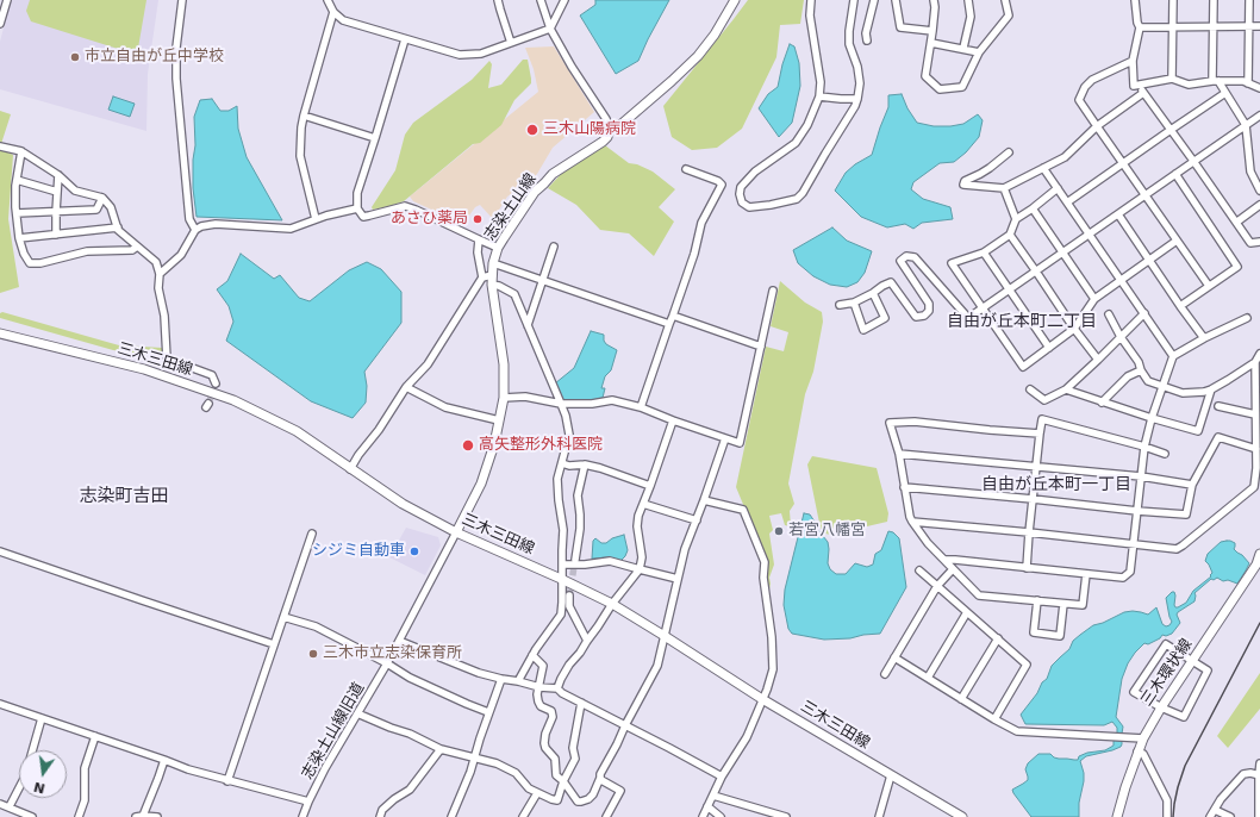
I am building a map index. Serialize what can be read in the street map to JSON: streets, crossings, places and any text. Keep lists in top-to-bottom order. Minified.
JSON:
{"streets":{"main road":["志染土山線","三木三田線","三木環状線"],"street":["志染土山線旧道"]},"crossings":[["志染土山線","三木三田線"],["志染土山線","志染土山線旧道"],["三木三田線","志染土山線旧道"]],"districts":["自由が丘本町二丁目","自由が丘本町一丁目","志染町吉田"],"places":["市立自由が丘中学校","三木山陽病院","あさひ薬局","高矢整形外科医院","若宮八幡宮","シジミ自動車","三木市立志染保育所"],"north":"bottom"}
